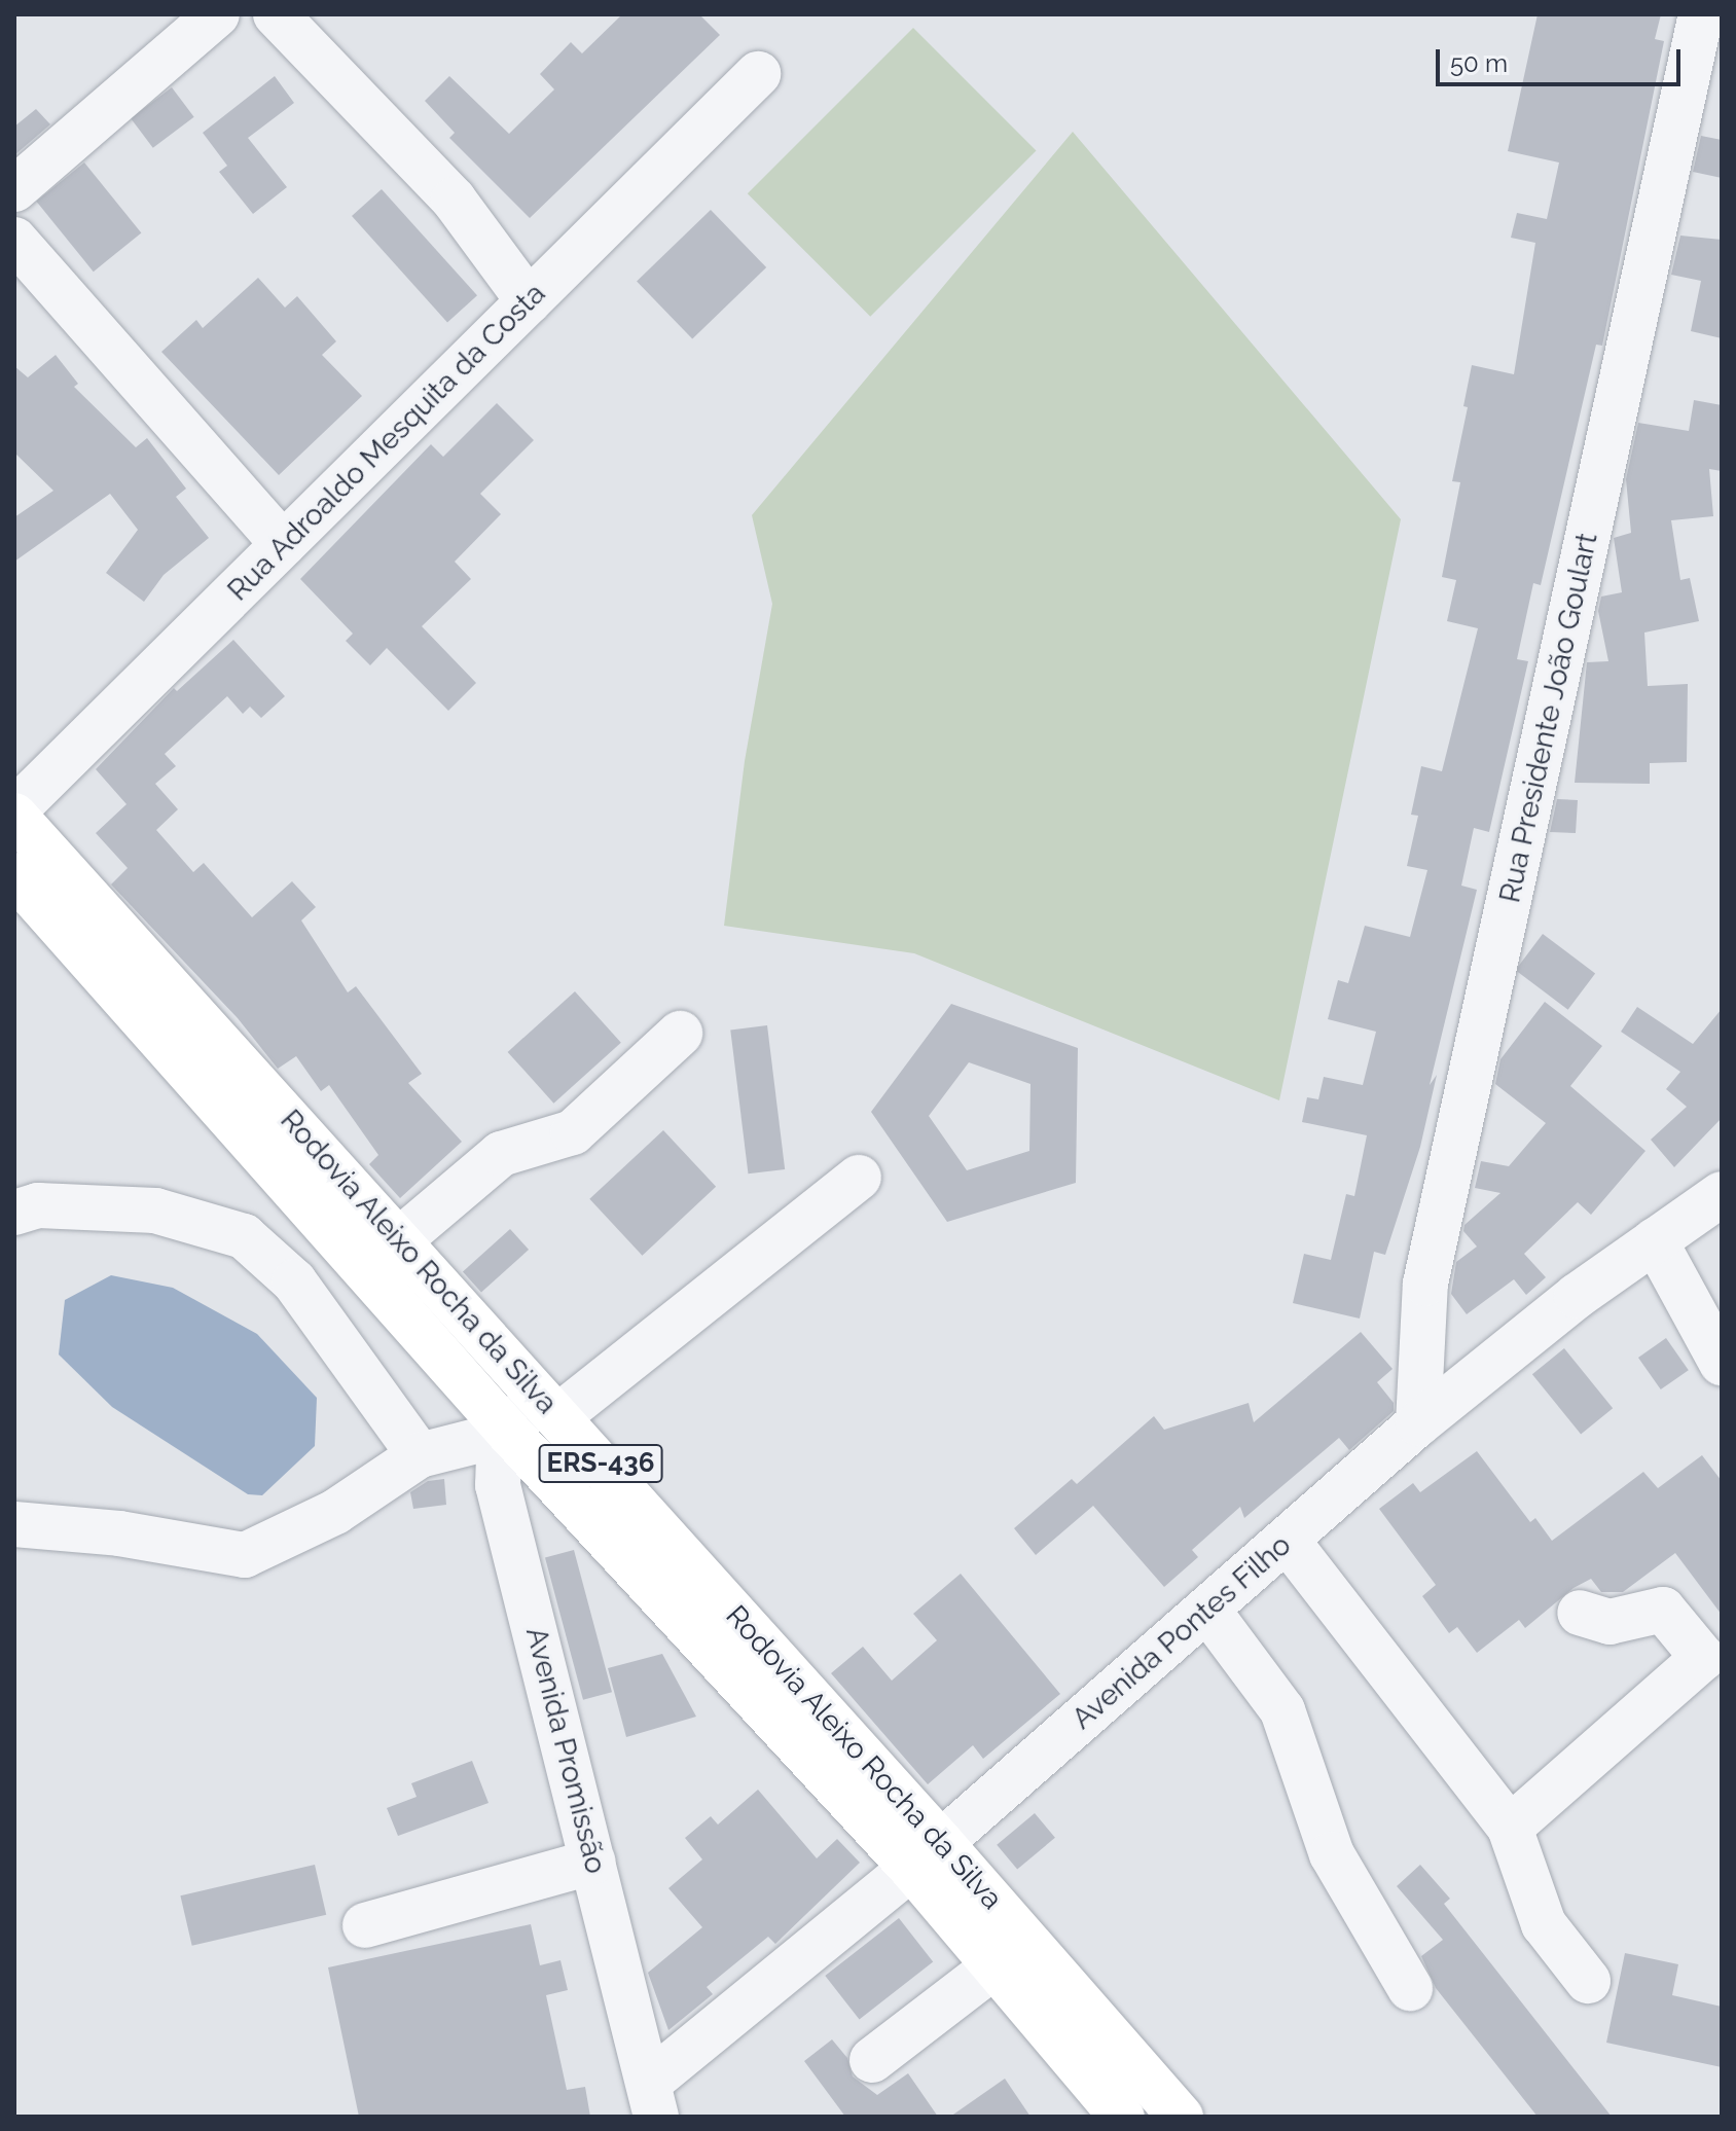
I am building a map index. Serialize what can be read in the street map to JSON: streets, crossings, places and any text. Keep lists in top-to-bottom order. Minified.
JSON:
{"streets":{"main road":["Rodovia Aleixo Rocha da Silva","ERS-436"],"street":["Rua Adroaldo Mesquita da Costa","Rua Presidente João Goulart","Avenida Pontes Filho","Avenida Promissão"]},"crossings":[["Rua Adroaldo Mesquita da Costa","Rodovia Aleixo Rocha da Silva"],["Rua Presidente João Goulart","Avenida Pontes Filho"],["Rodovia Aleixo Rocha da Silva","Avenida Pontes Filho"],["Rodovia Aleixo Rocha da Silva","Avenida Promissão"],["Avenida Pontes Filho","Avenida Promissão"]],"scale_bar":"50 m"}
